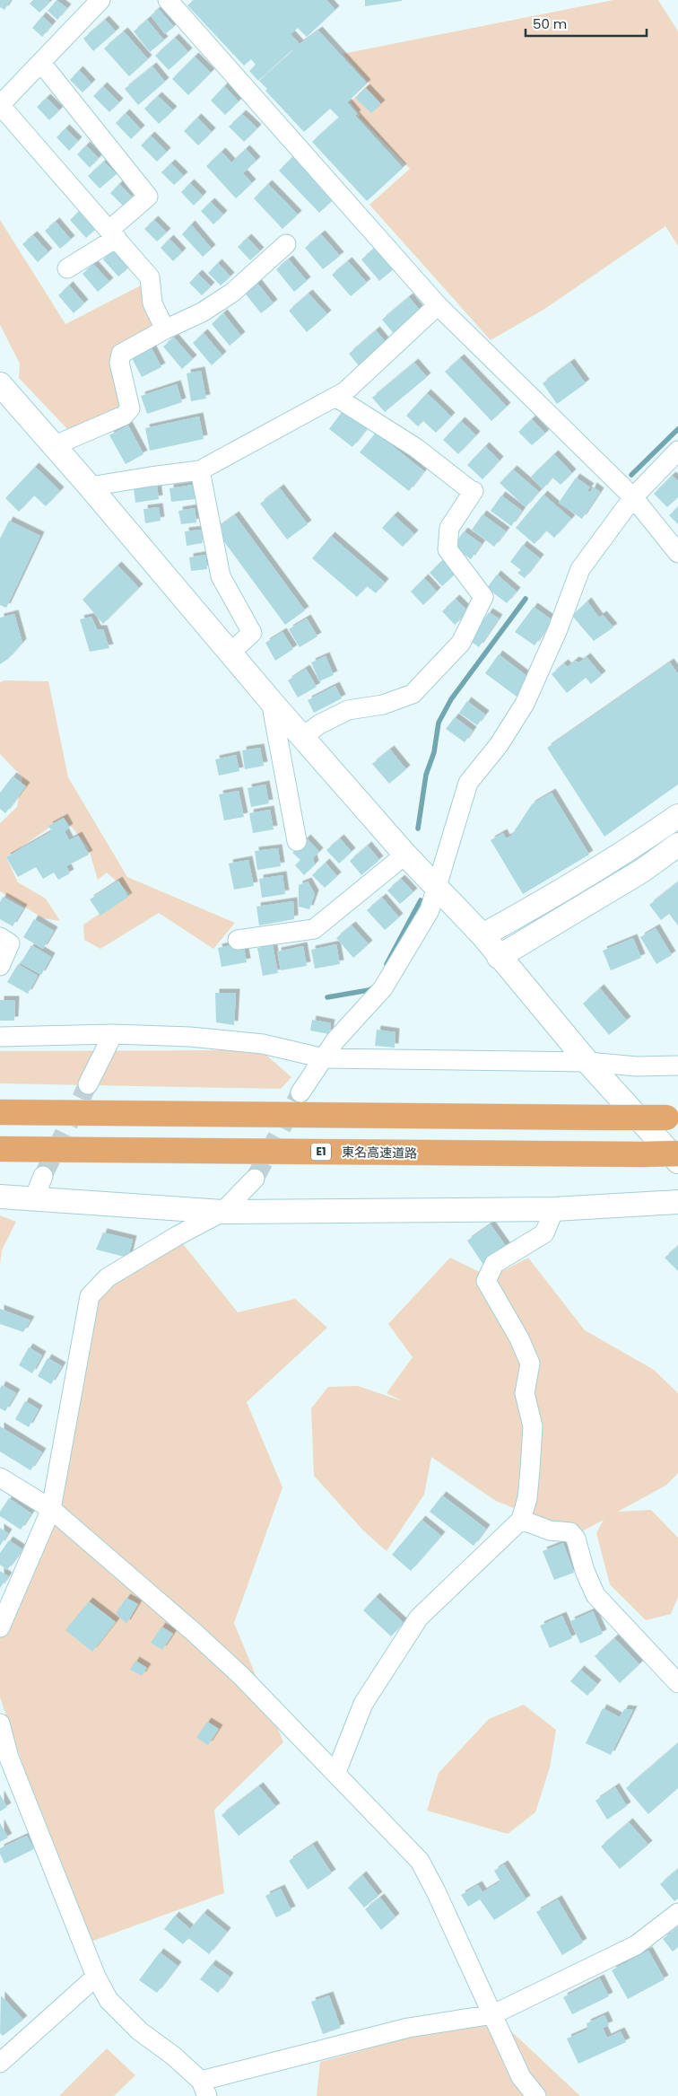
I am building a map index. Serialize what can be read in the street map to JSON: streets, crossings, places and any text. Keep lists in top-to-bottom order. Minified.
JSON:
{"streets":{"highway":["E1","東名高速道路"]},"scale_bar":"50 m"}
